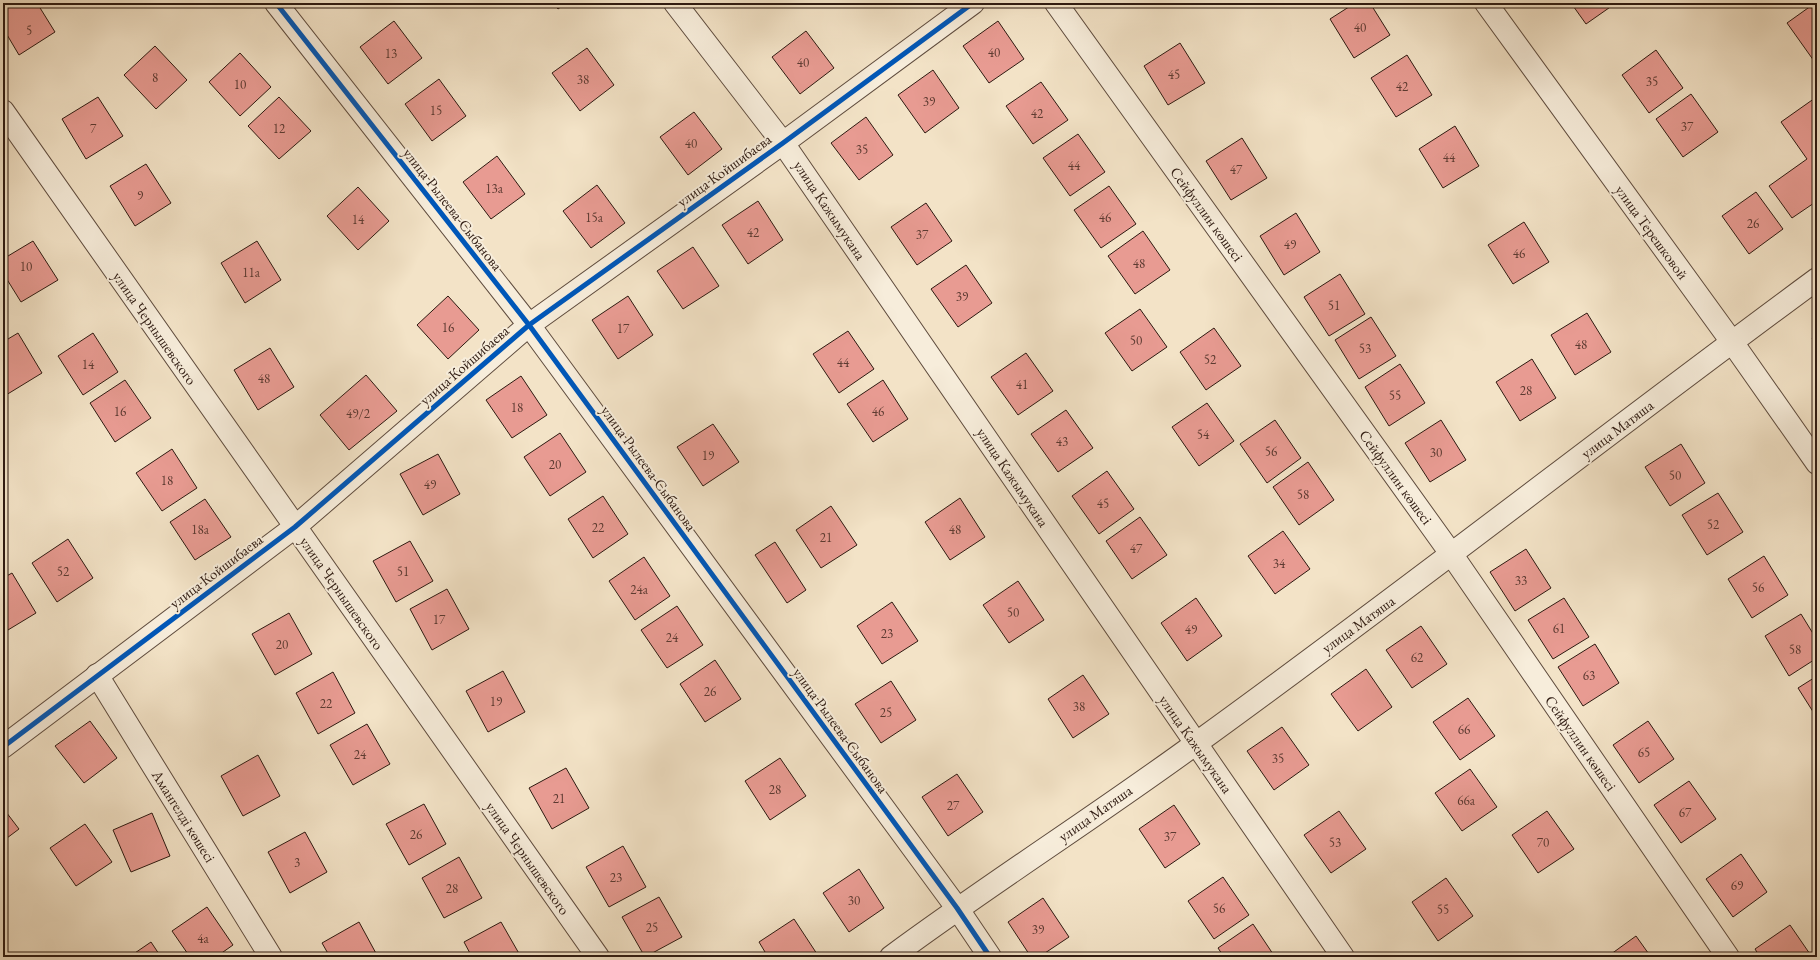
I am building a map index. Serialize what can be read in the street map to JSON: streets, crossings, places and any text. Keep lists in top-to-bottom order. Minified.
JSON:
{"streets":{"street":["улица Койшибаева","улица Рылеева-Сыбанова","улица Кажымукана","Сейфуллин көшесі","улица Терешковой","улица Чернышевского","улица Матяша","Амангелді көшесі"]},"crossings":[["улица Койшибаева","улица Рылеева-Сыбанова"],["улица Койшибаева","улица Кажымукана"],["улица Койшибаева","улица Чернышевского"],["улица Койшибаева","Амангелді көшесі"],["улица Рылеева-Сыбанова","улица Матяша"],["улица Кажымукана","улица Матяша"],["Сейфуллин көшесі","улица Матяша"],["улица Терешковой","улица Матяша"]],"house_numbers":["40","5","40","13","40","45","8","38","35","10","42","39","15","42","37","7","12","40","35","44","44","47","13а","9","15а","46","14","26","42","37","49","46","48","10","11а","39","51","16","17","50","48","53","52","44","14","48","41","28","55","18","16","46","49/2","54","43","56","30","19","20","50","18","49","58","45","52","22","18а","48","21","47","34","52","51","33","56","24а","50","17","61","49","23","24","20","58","62","63","26","19","22","38","25","66","65","24","35","28","21","66а","27","67","26","37","53","70","3","23","69","28","30","56","55","25","39","4а"]}
